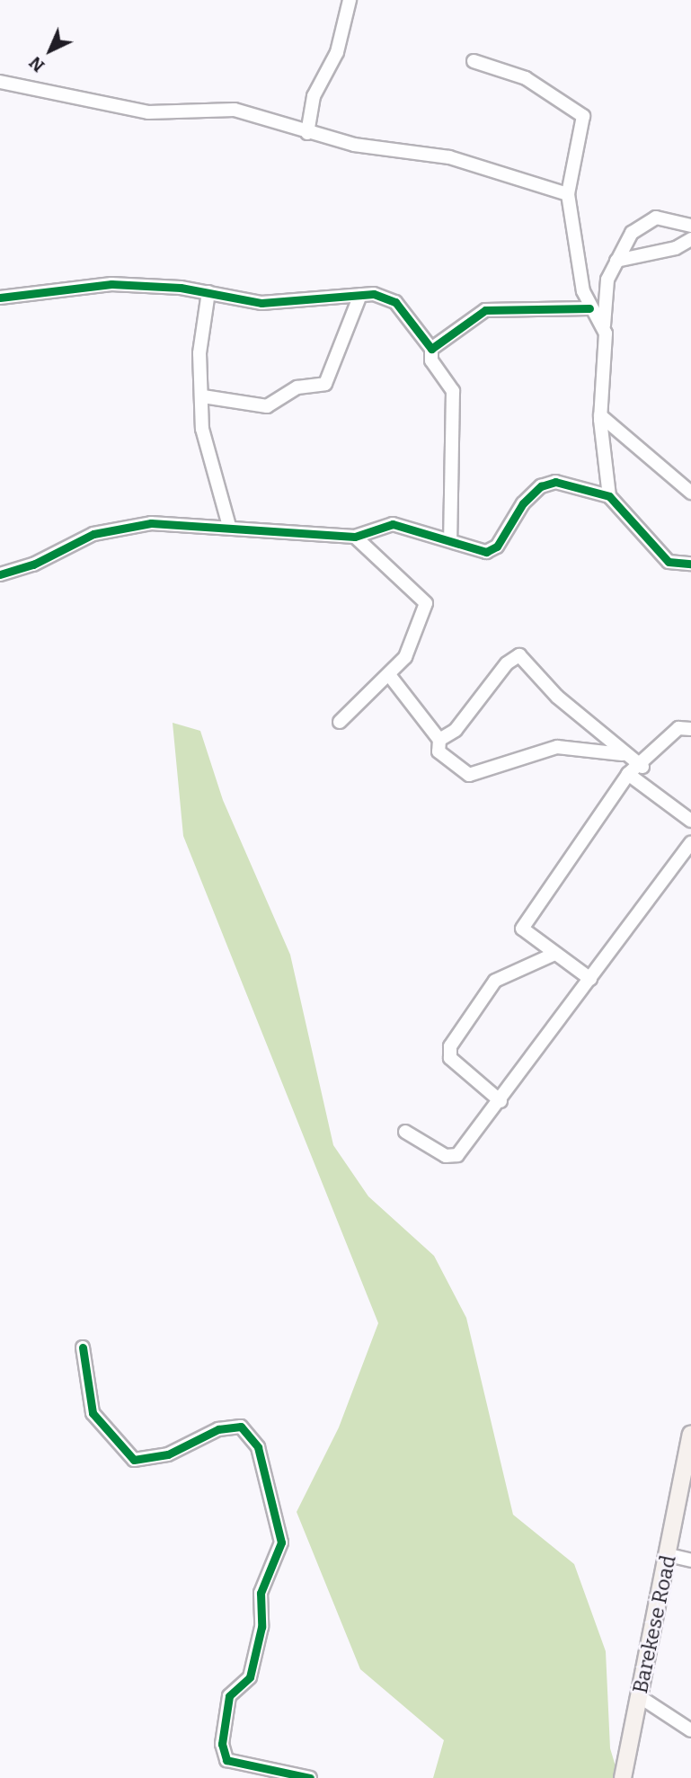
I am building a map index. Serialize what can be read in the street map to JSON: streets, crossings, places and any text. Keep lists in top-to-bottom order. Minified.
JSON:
{"streets":{"main road":["Barekese Road"]},"north":"bottom left"}
